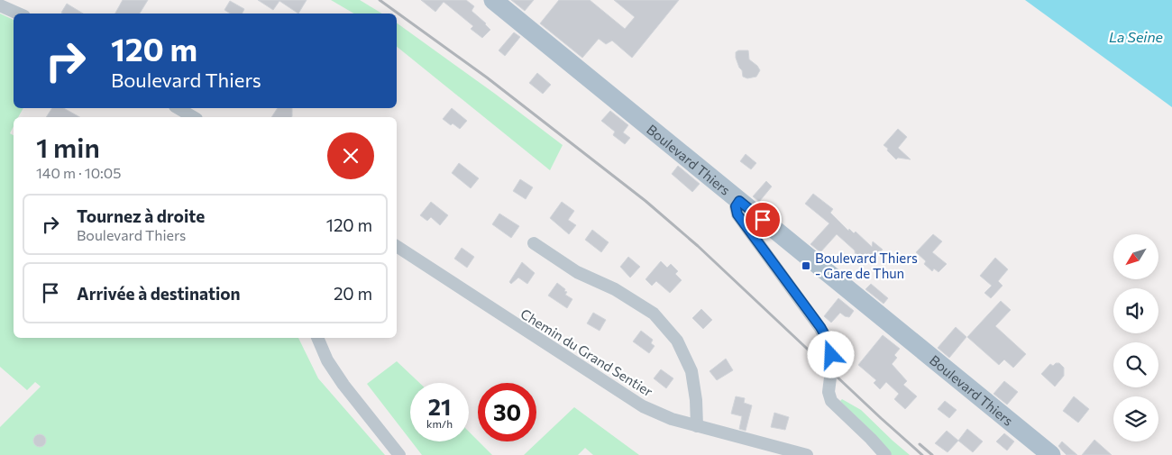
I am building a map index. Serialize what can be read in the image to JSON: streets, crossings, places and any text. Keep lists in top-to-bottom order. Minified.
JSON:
{"streets":{"main road":["Boulevard Thiers"],"street":["Chemin du Grand Sentier"]},"water":["La Seine"],"places":{"transit":["Boulevard Thiers - Gare de Thun"]},"north":"bottom left","page":{"turn":["120 m","Boulevard Thiers"],"heading":["1 min","140 m · 10:05"],"list":[{"name":"Tournez à droite","note":"Boulevard Thiers","value":"120 m"},{"name":"Arrivée à destination","value":"20 m"}],"speed":"21 km/h","limit":"30"}}
